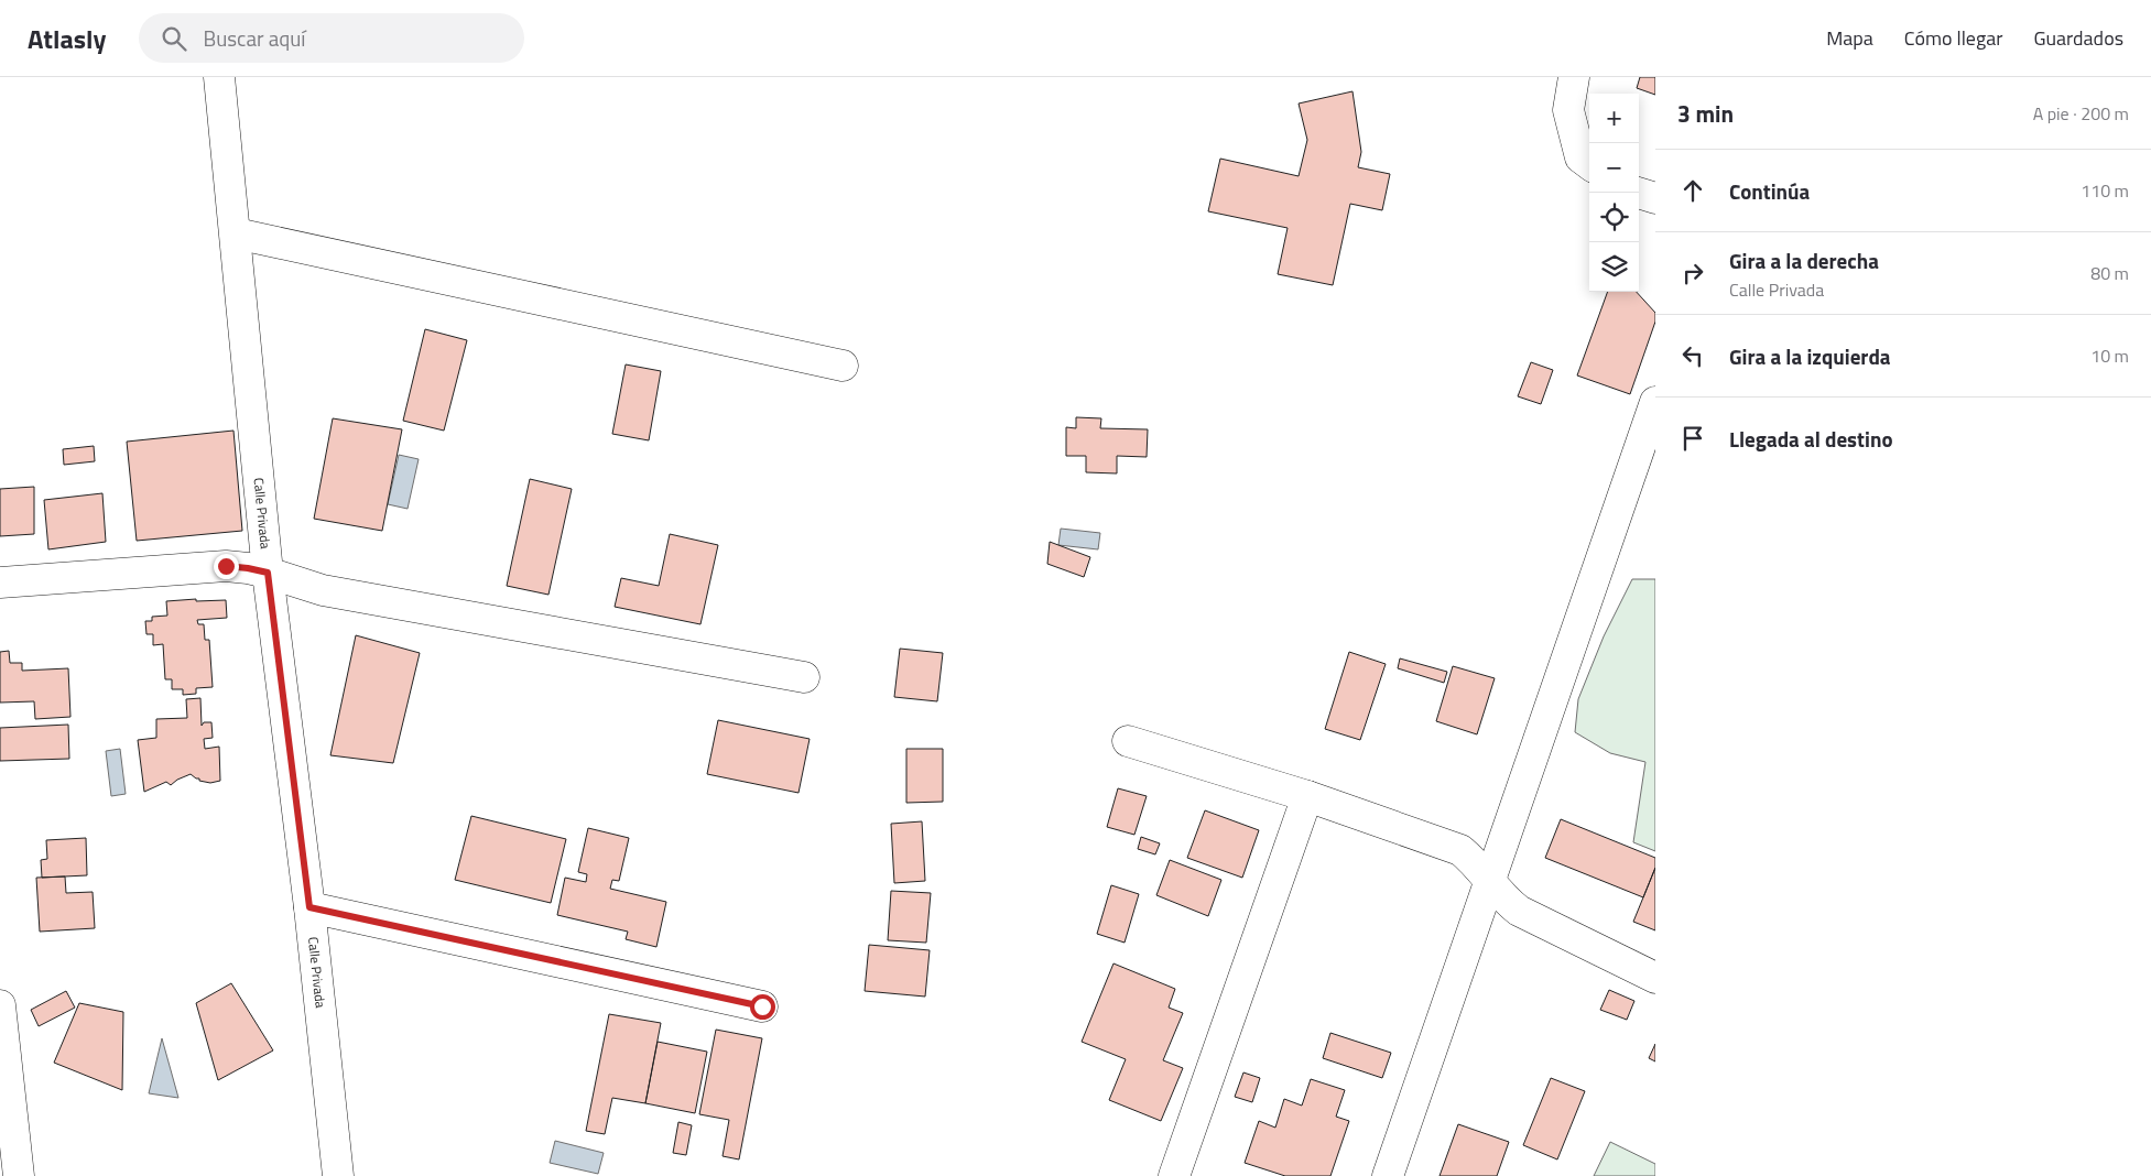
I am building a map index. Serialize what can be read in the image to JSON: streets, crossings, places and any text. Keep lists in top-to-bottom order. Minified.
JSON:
{"streets":{"street":["Calle Privada"]},"page":{"header":"Atlasly","search":"Buscar aquí","nav":["Mapa","Cómo llegar","Guardados"],"heading":["3 min","A pie · 200 m"],"map_buttons":["+","−"],"list":[["Continúa","110 m"],["Gira a la derecha","Calle Privada","80 m"],["Gira a la izquierda","10 m"],"Llegada al destino"]}}
